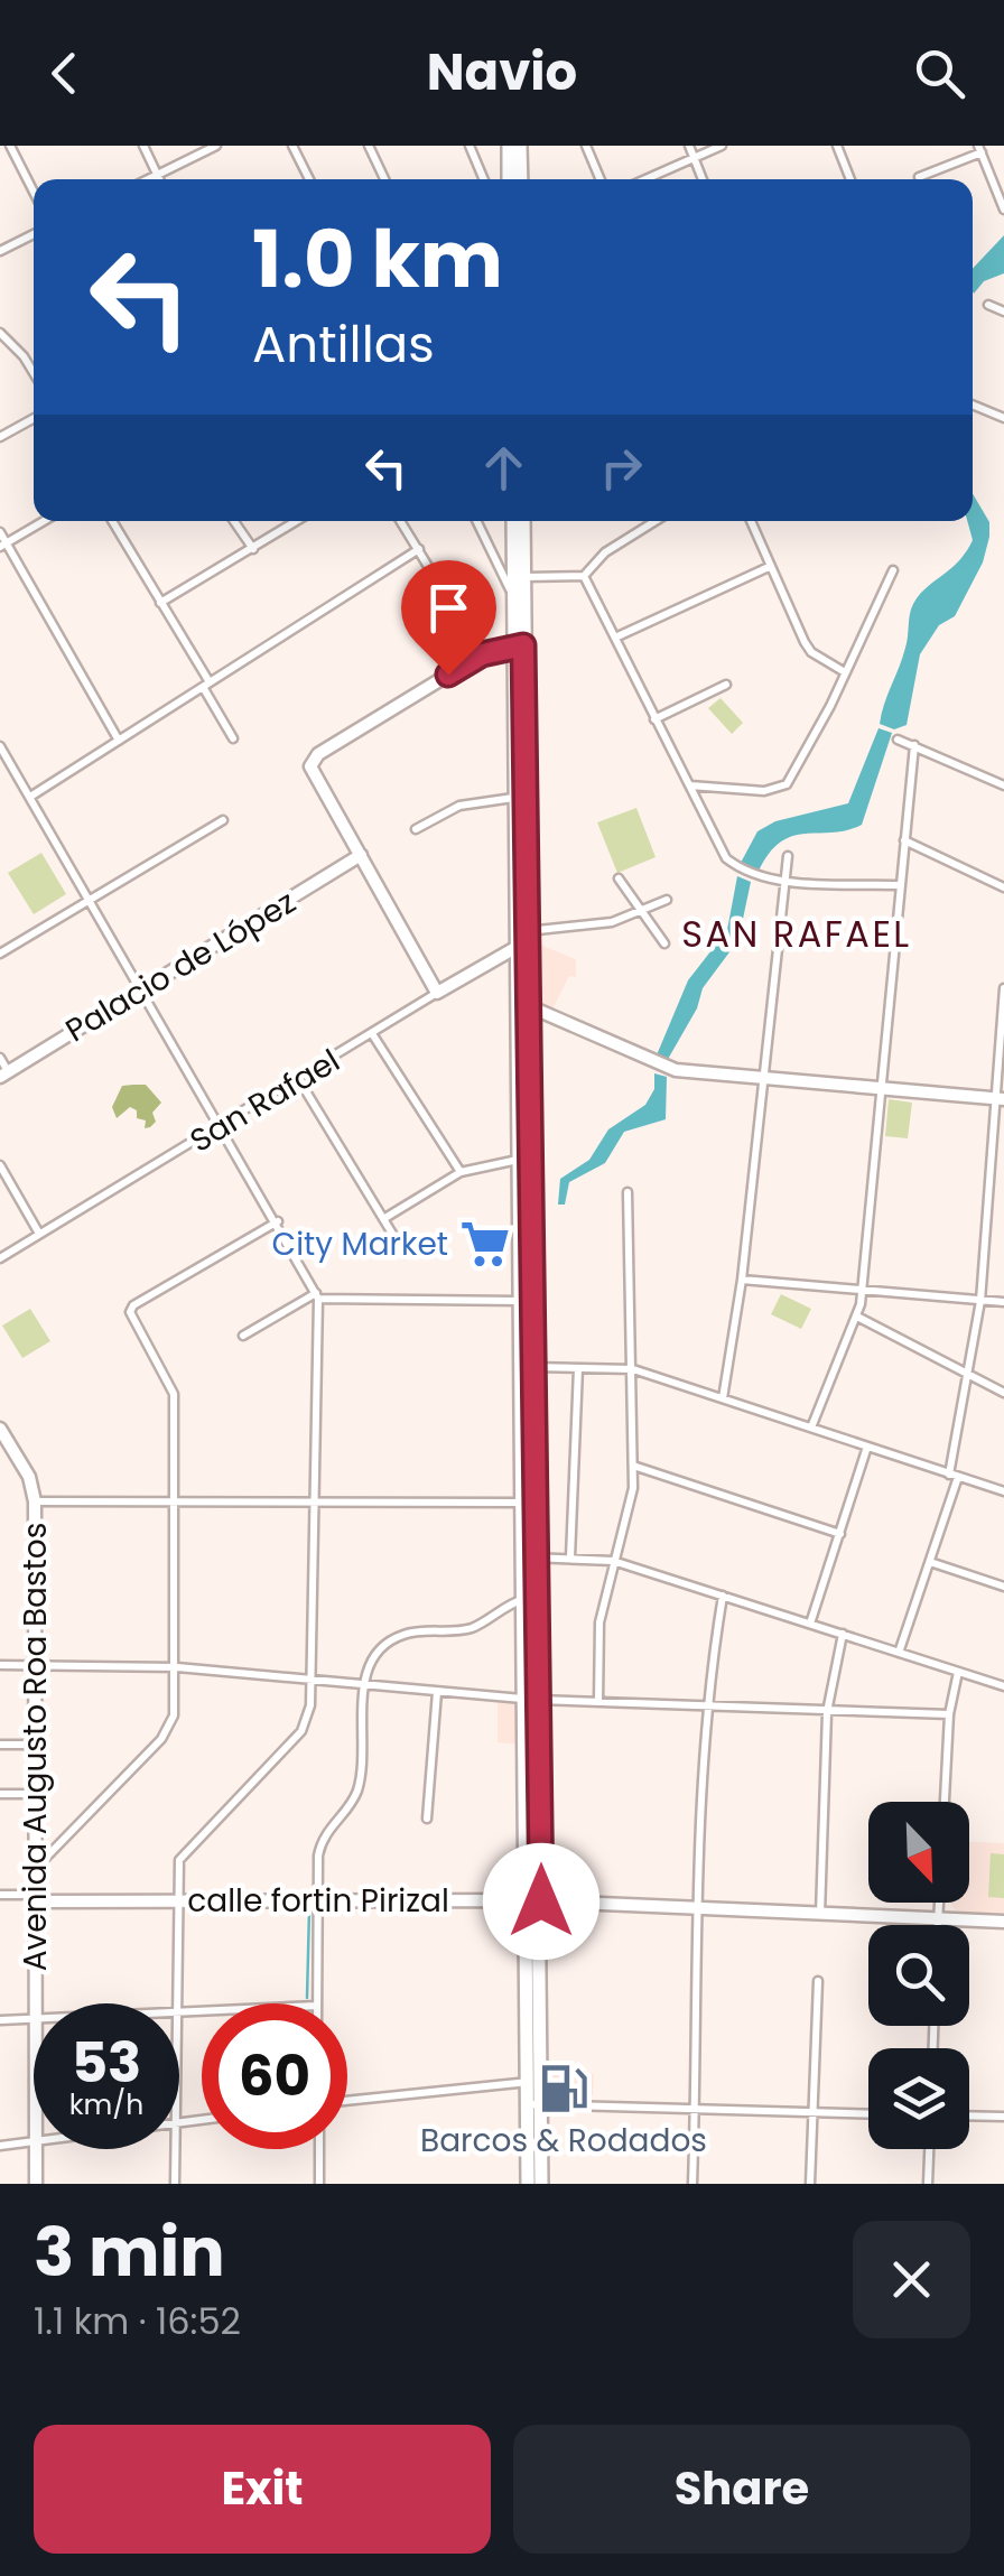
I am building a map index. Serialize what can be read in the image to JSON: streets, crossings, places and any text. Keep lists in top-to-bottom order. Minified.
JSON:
{"streets":{"street":["Palacio de López","San Rafael","Avenida Augusto Roa Bastos","calle fortin Pirizal"]},"crossings":[["Avenida Augusto Roa Bastos","calle fortin Pirizal"]],"districts":["SAN RAFAEL"],"places":{"supermarket":["City Market"],"fuel station":["Barcos & Rodados"]},"north":"bottom right","page":{"header":"Navio","turn":["1.0 km","Antillas"],"speed":"53 km/h","limit":"60","heading":["3 min","1.1 km · 16:52"],"buttons":["Exit","Share"]}}
